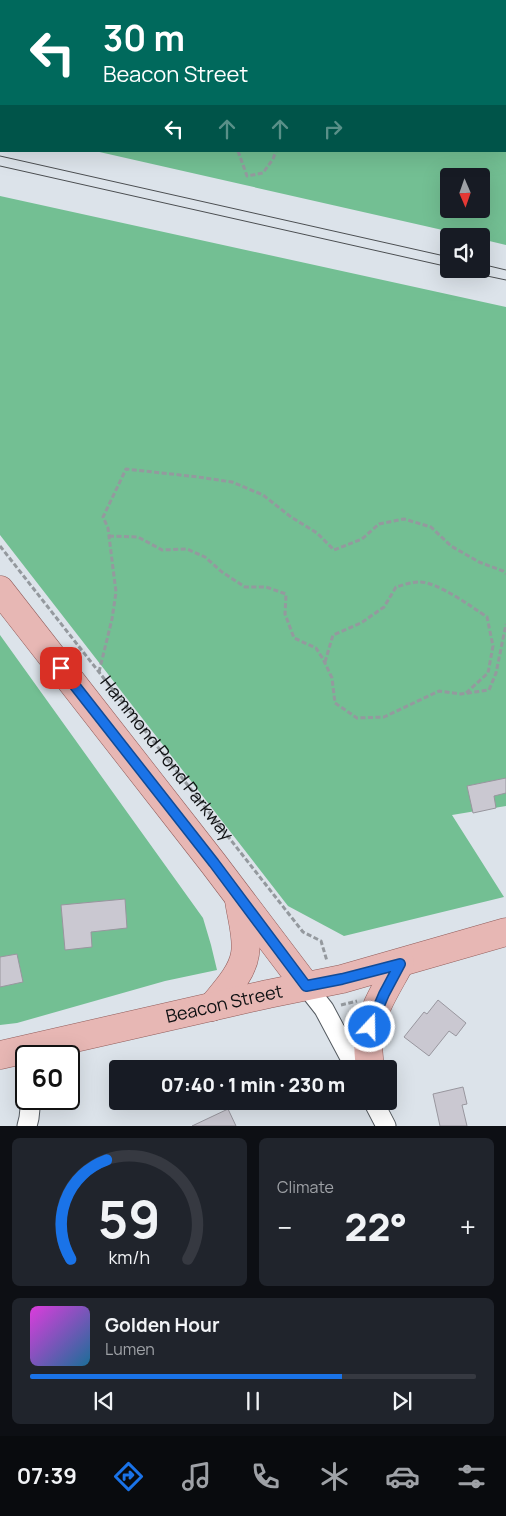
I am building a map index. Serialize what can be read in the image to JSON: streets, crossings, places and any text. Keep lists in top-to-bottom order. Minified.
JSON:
{"streets":{"main road":["Hammond Pond Parkway","Beacon Street"]},"crossings":[["Hammond Pond Parkway","Beacon Street"]],"north":"bottom","page":{"turn":["30 m","Beacon Street"],"limit":"60","trip":"07:40 · 1 min · 230 m","tile":"Climate","heat":["−","22°","+"],"song":["Golden Hour","Lumen"],"tabs":"07:39","gauge":["59","km/h"]}}
